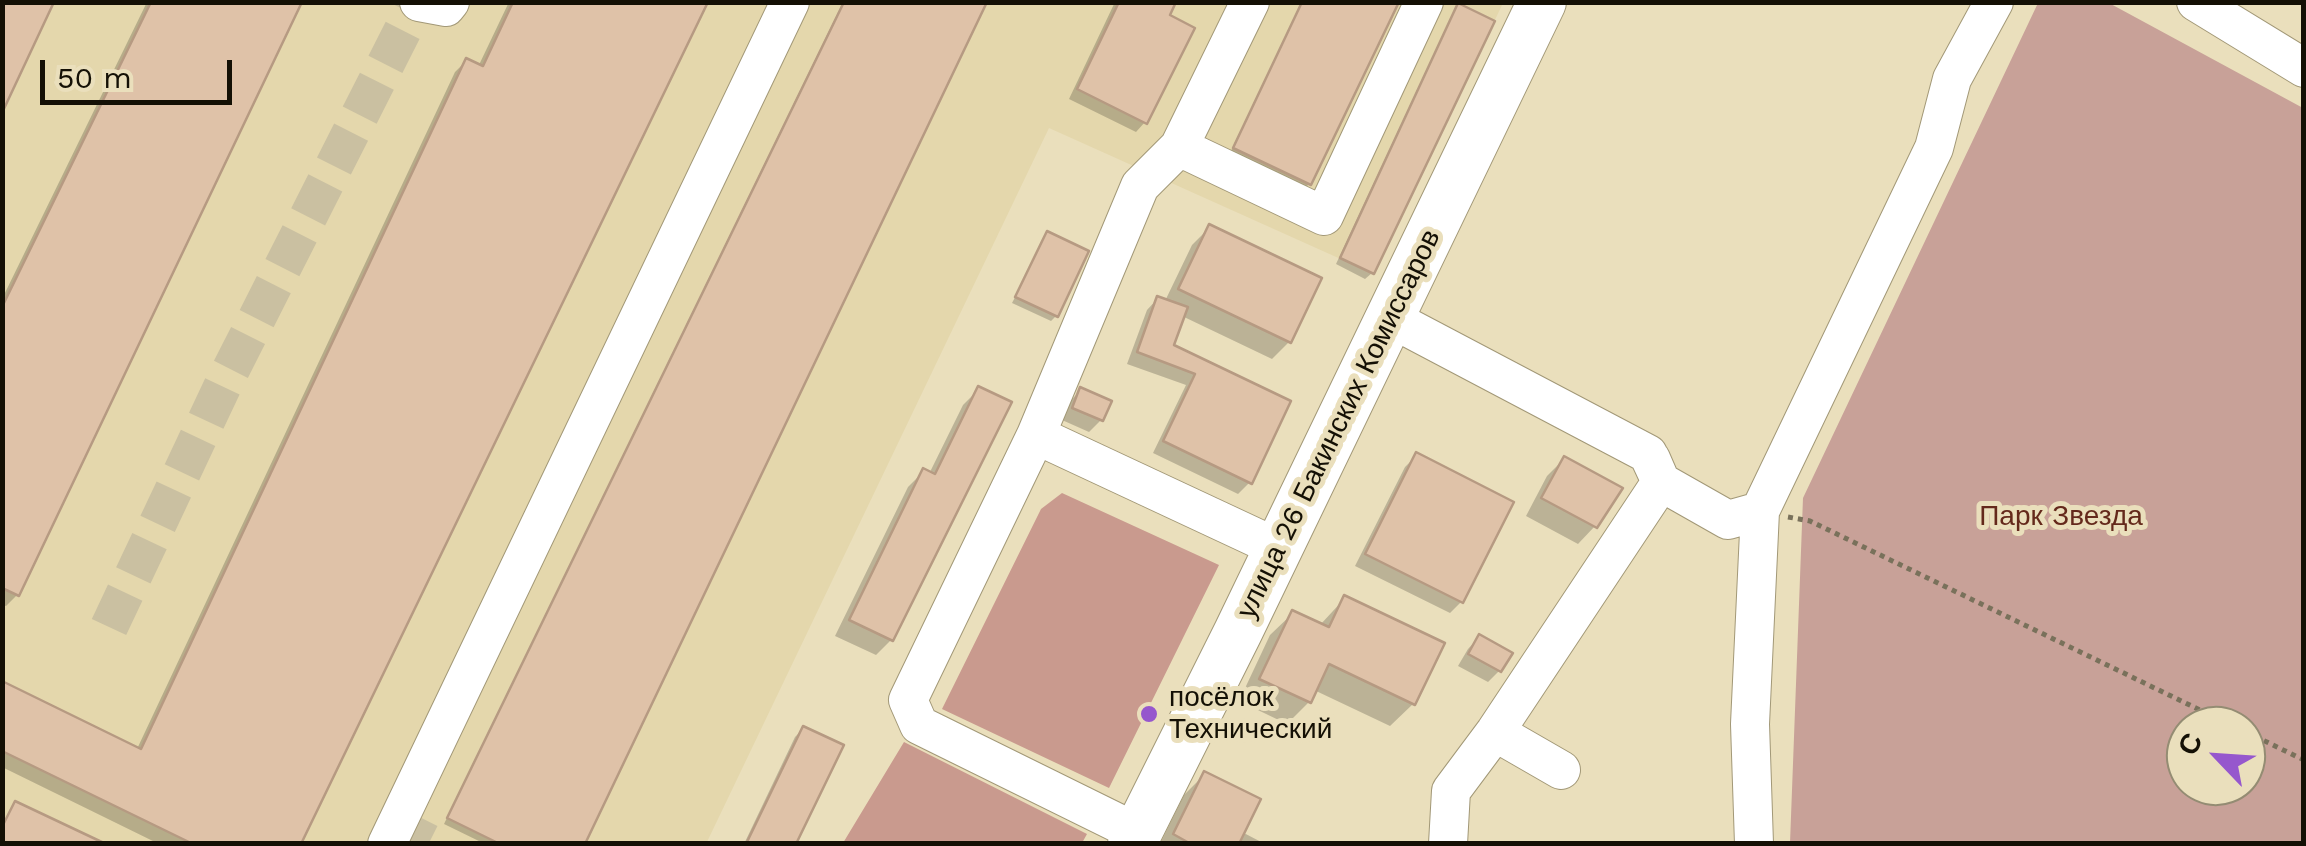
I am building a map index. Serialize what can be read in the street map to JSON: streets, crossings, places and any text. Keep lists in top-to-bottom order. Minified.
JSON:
{"streets":{"main road":["улица 26 Бакинских Комиссаров"]},"parks":["Парк Звезда"],"places":["посёлок Технический"],"scale_bar":"50 m","north":"top left"}
